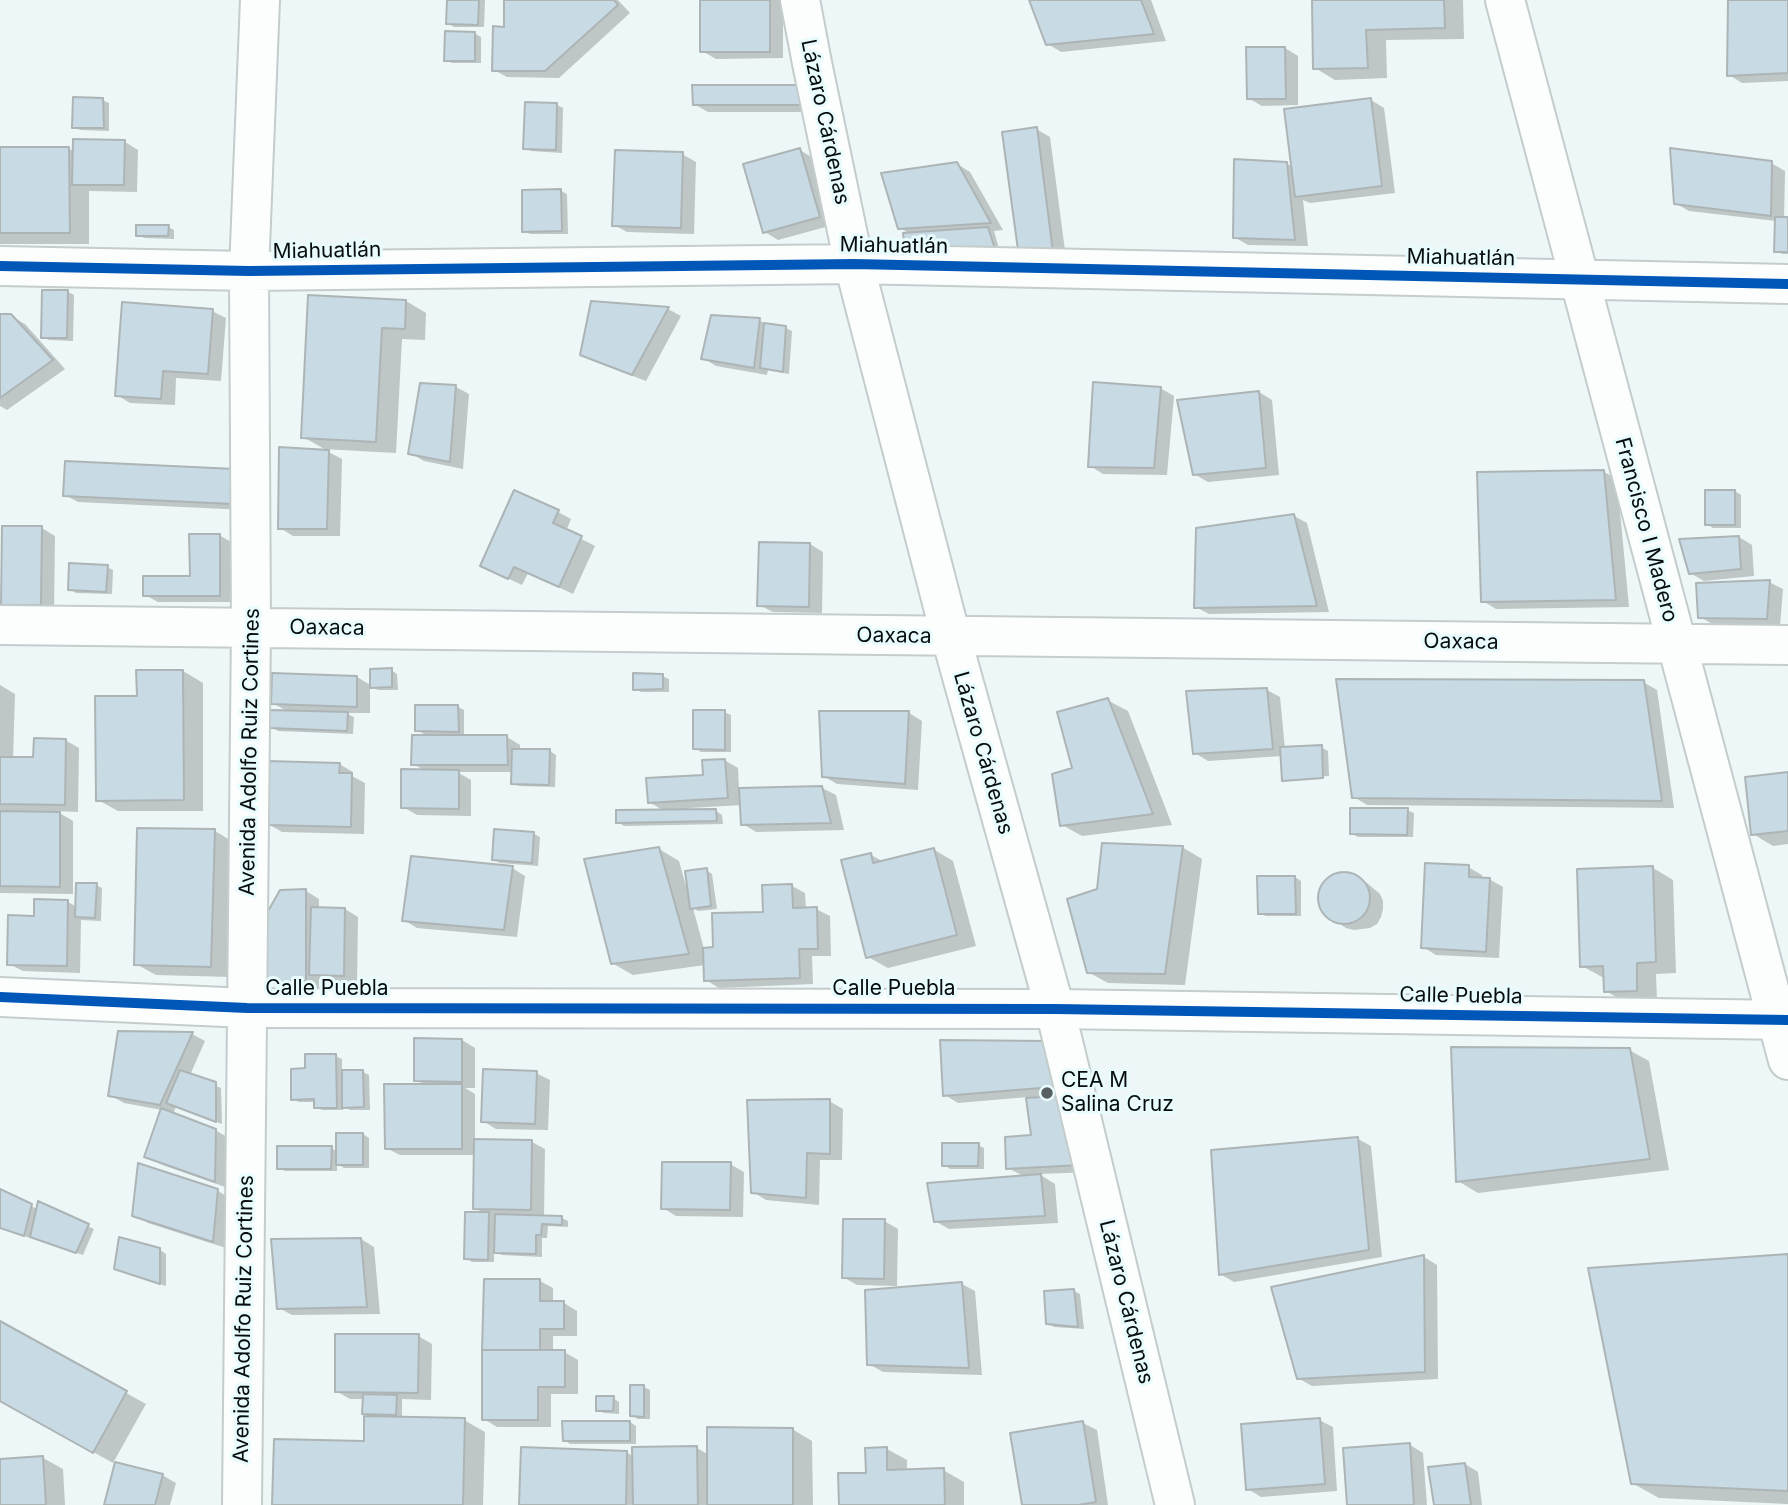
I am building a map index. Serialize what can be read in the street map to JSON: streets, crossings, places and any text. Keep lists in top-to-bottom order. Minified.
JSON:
{"streets":{"street":["Lázaro Cárdenas","Miahuatlán","Francisco I Madero","Oaxaca","Avenida Adolfo Ruiz Cortines","Calle Puebla"]},"crossings":[["Lázaro Cárdenas","Miahuatlán"],["Lázaro Cárdenas","Oaxaca"],["Lázaro Cárdenas","Calle Puebla"],["Miahuatlán","Francisco I Madero"],["Miahuatlán","Avenida Adolfo Ruiz Cortines"],["Francisco I Madero","Oaxaca"],["Francisco I Madero","Calle Puebla"],["Oaxaca","Avenida Adolfo Ruiz Cortines"],["Avenida Adolfo Ruiz Cortines","Calle Puebla"]],"places":["CEA M Salina Cruz"]}
